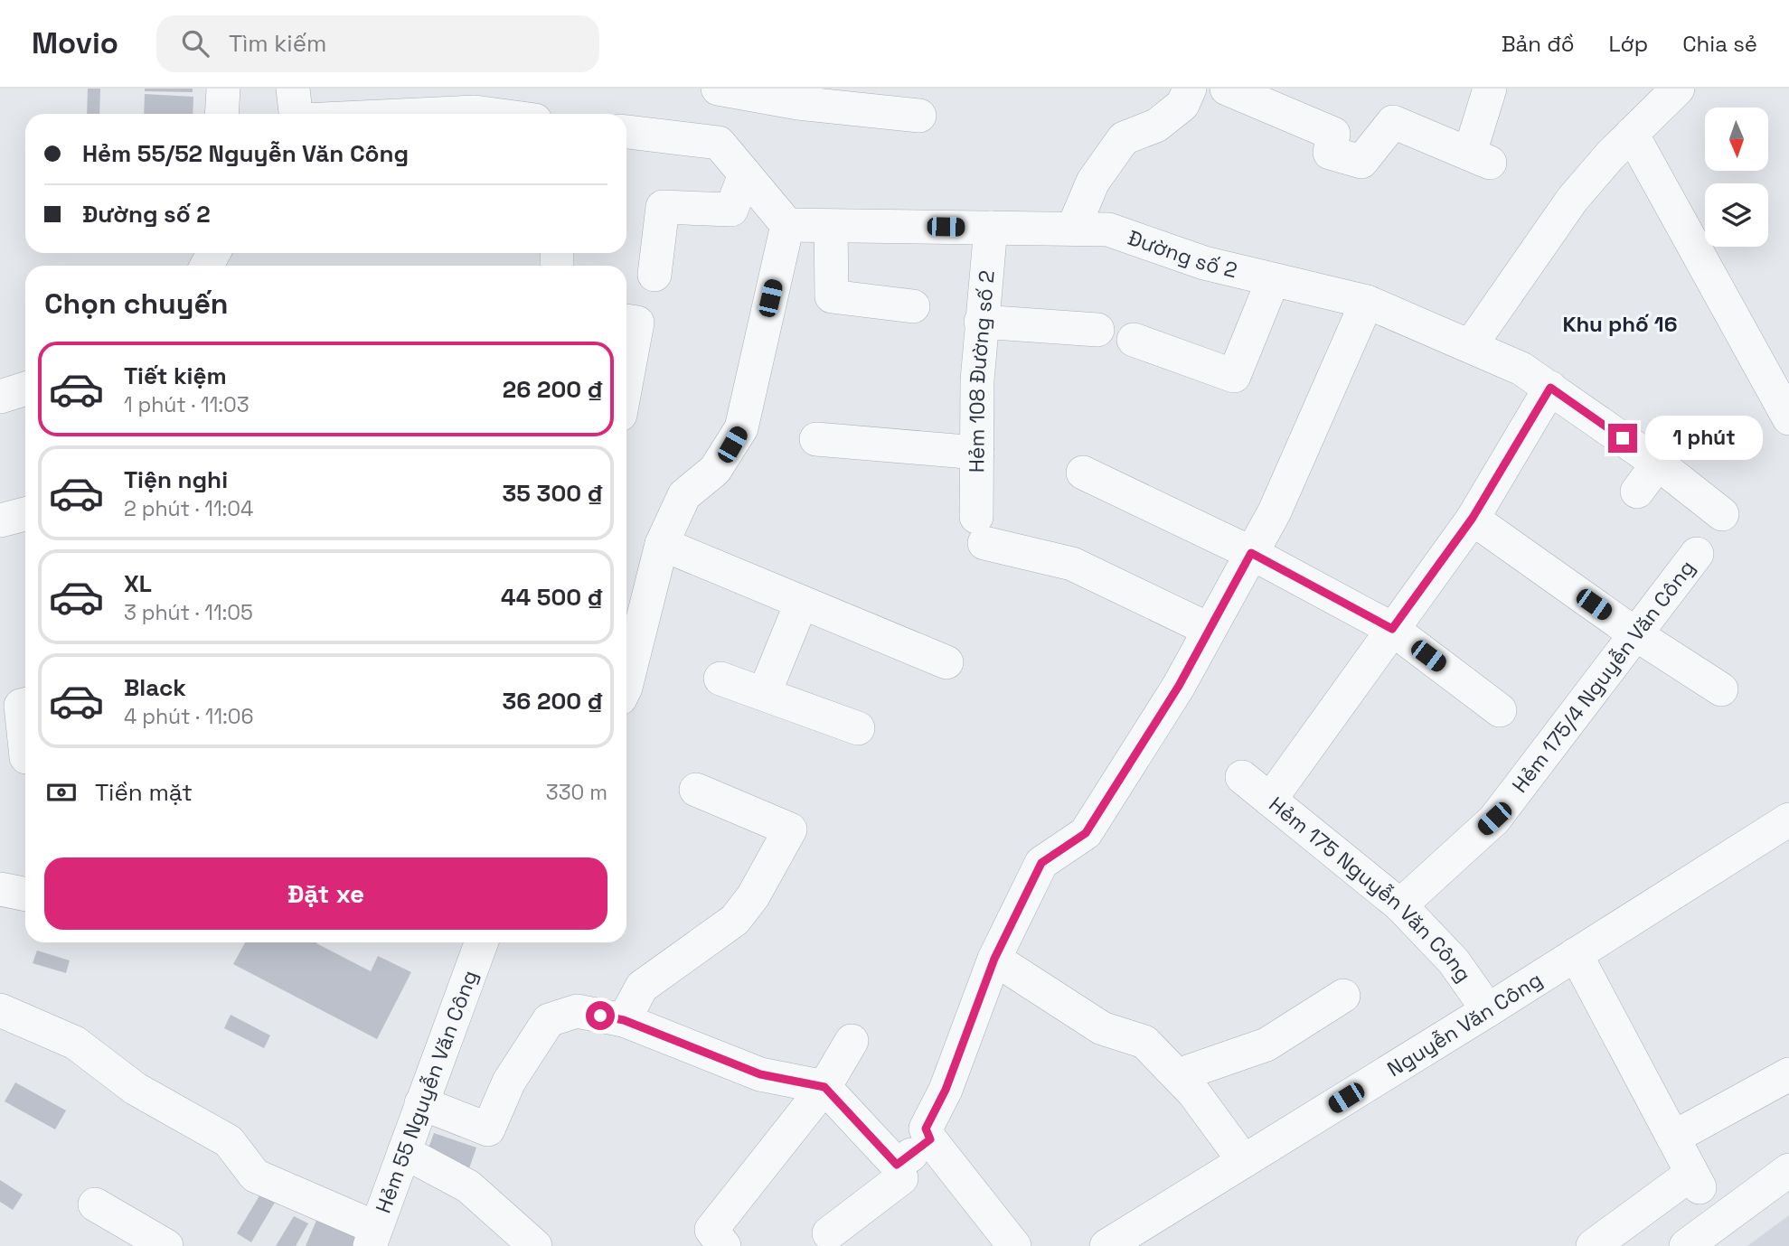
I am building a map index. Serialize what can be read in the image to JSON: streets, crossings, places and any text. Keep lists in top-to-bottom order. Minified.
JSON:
{"streets":{"street":["Đường số 2","Hẻm 108 Đường số 2","Hẻm 175/4 Nguyễn Văn Công","Hẻm 175 Nguyễn Văn Công","Nguyễn Văn Công","Hẻm 55 Nguyễn Văn Công"]},"crossings":[["Đường số 2","Hẻm 108 Đường số 2"],["Hẻm 175/4 Nguyễn Văn Công","Hẻm 175 Nguyễn Văn Công"],["Hẻm 175 Nguyễn Văn Công","Nguyễn Văn Công"]],"districts":["Khu phố 16"],"north":"bottom","page":{"header":"Movio","search":"Tìm kiếm","nav":["Bản đồ","Lớp","Chia sẻ"],"banner":["Hẻm 55/52 Nguyễn Văn Công","Đường số 2"],"heading":"Chọn chuyến","list":[{"name":"Tiết kiệm","note":"1 phút · 11:03","value":"26 200 ₫"},{"name":"Tiện nghi","note":"2 phút · 11:04","value":"35 300 ₫"},{"name":"XL","note":"3 phút · 11:05","value":"44 500 ₫"},{"name":"Black","note":"4 phút · 11:06","value":"36 200 ₫"}],"bubble":"1 phút","pay":["Tiền mặt","330 m"],"buttons":"Đặt xe"}}
